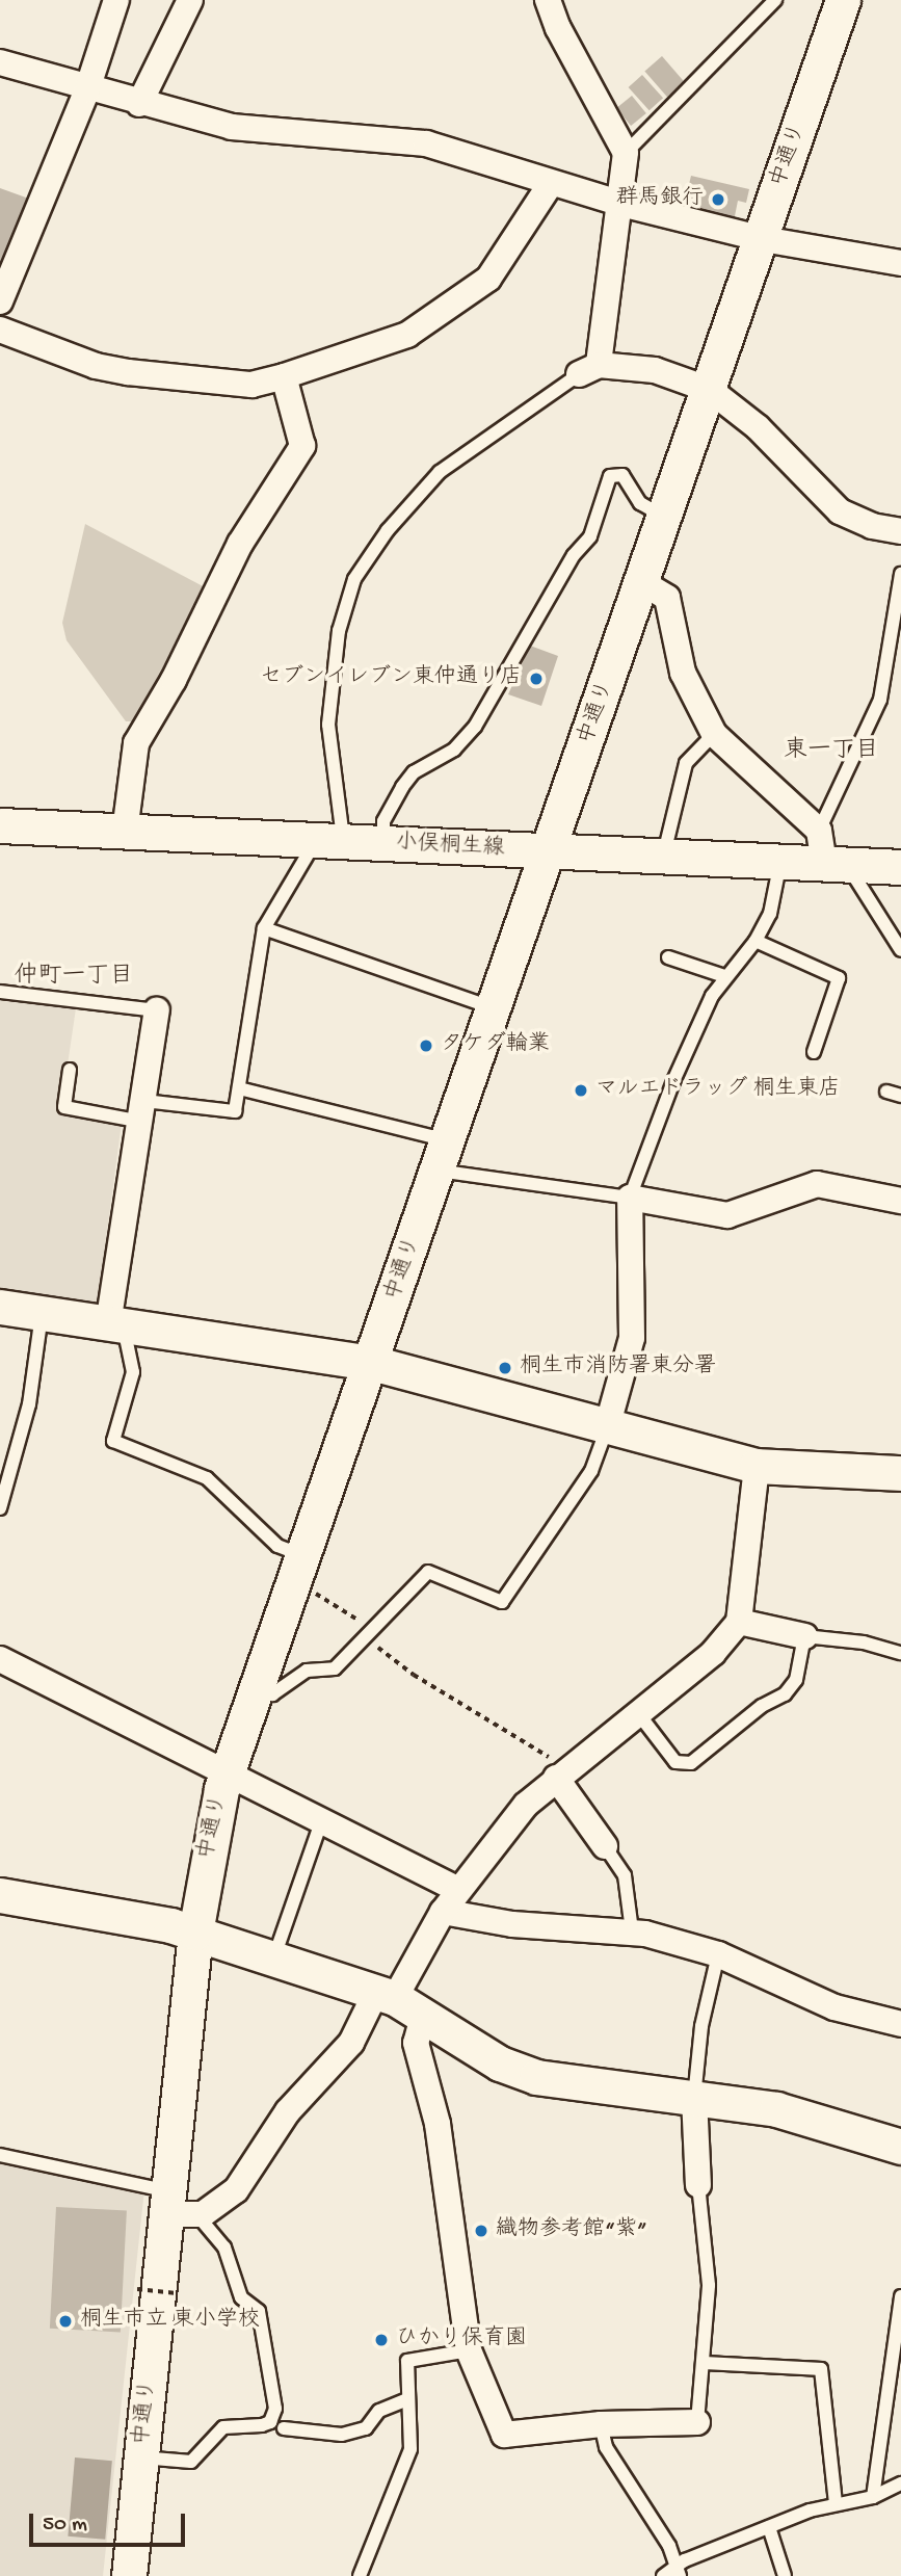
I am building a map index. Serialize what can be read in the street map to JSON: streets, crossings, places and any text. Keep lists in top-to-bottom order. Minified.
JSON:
{"streets":{"street":["中通り","小俣桐生線"]},"crossings":[["中通り","小俣桐生線"]],"districts":["東一丁目","仲町一丁目"],"places":["群馬銀行","セブンイレブン東仲通り店","タケダ輪業","マルエドラッグ 桐生東店","桐生市消防署東分署","織物参考館“紫”","桐生市立 東小学校","ひかり保育園"],"scale_bar":"50 m"}
